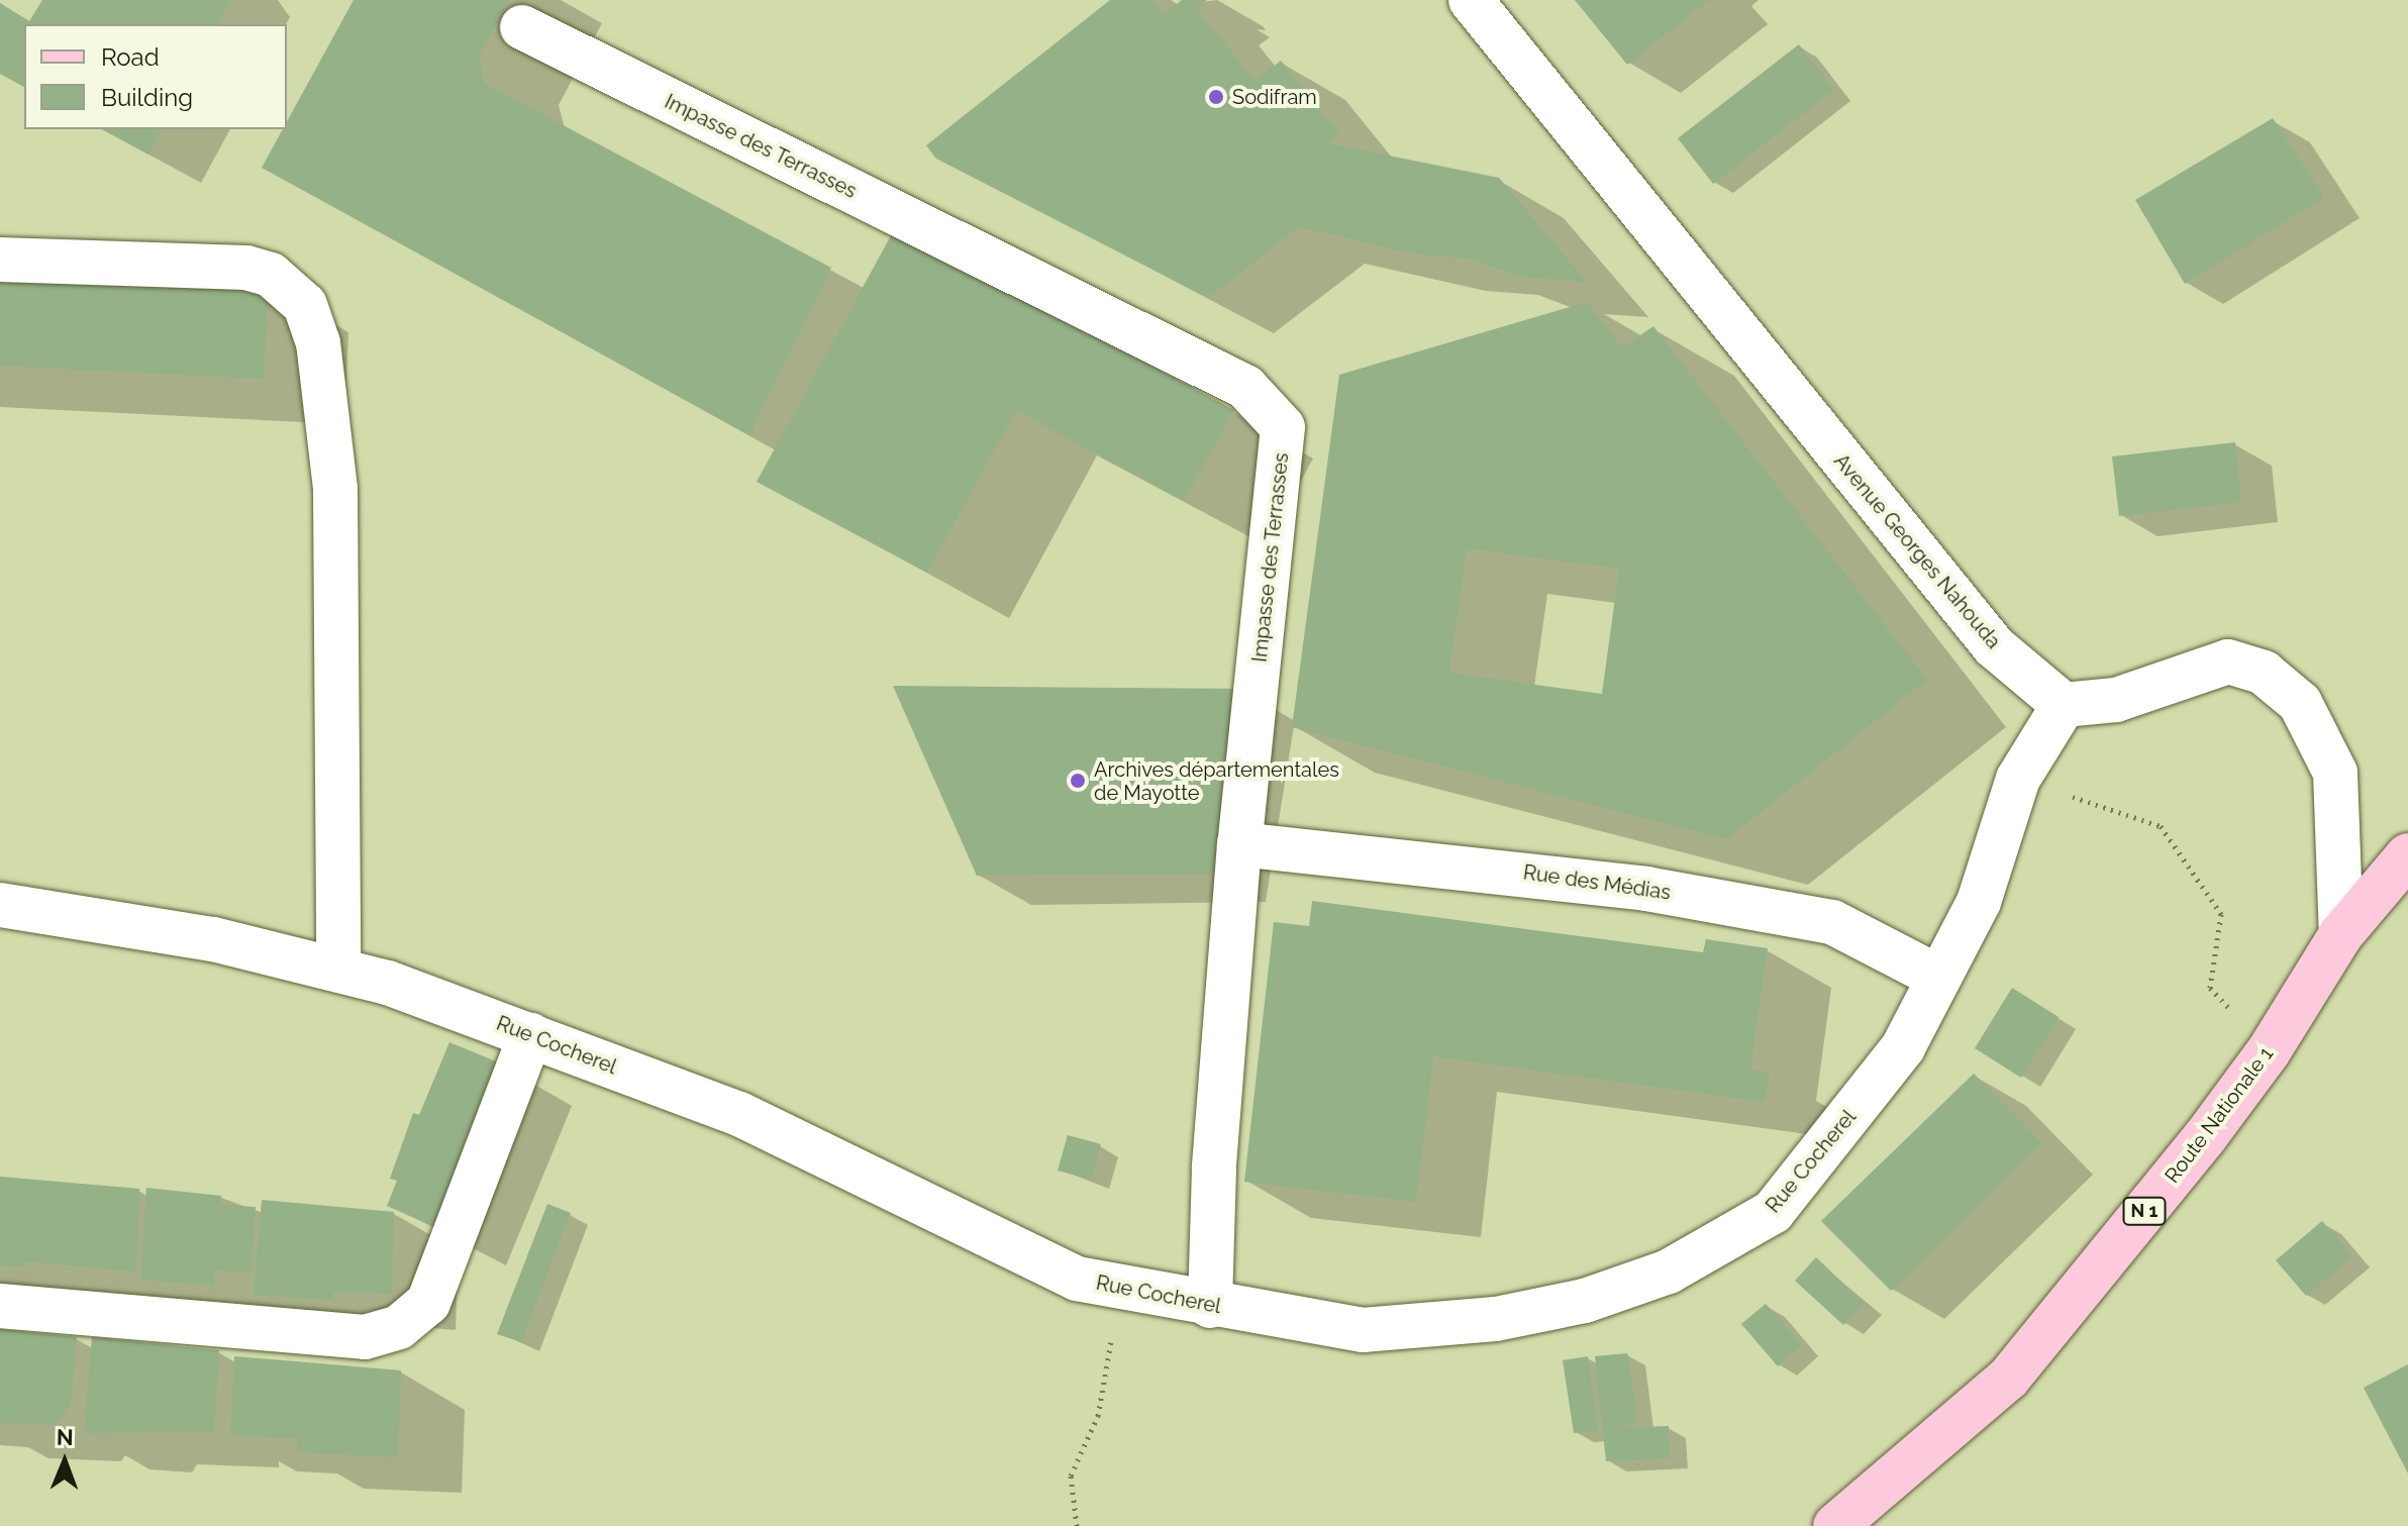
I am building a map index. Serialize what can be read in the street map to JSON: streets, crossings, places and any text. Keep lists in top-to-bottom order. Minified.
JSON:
{"streets":{"main road":["Route Nationale 1","N 1"],"street":["Impasse des Terrasses","Avenue Georges Nahouda","Rue des Médias","Rue Cocherel"]},"crossings":[["Impasse des Terrasses","Rue des Médias"],["Impasse des Terrasses","Rue Cocherel"],["Avenue Georges Nahouda","Rue Cocherel"],["Rue des Médias","Rue Cocherel"]],"places":["Sodifram","Archives départementales de Mayotte"],"legend":["Road","Building"],"north":"top"}
